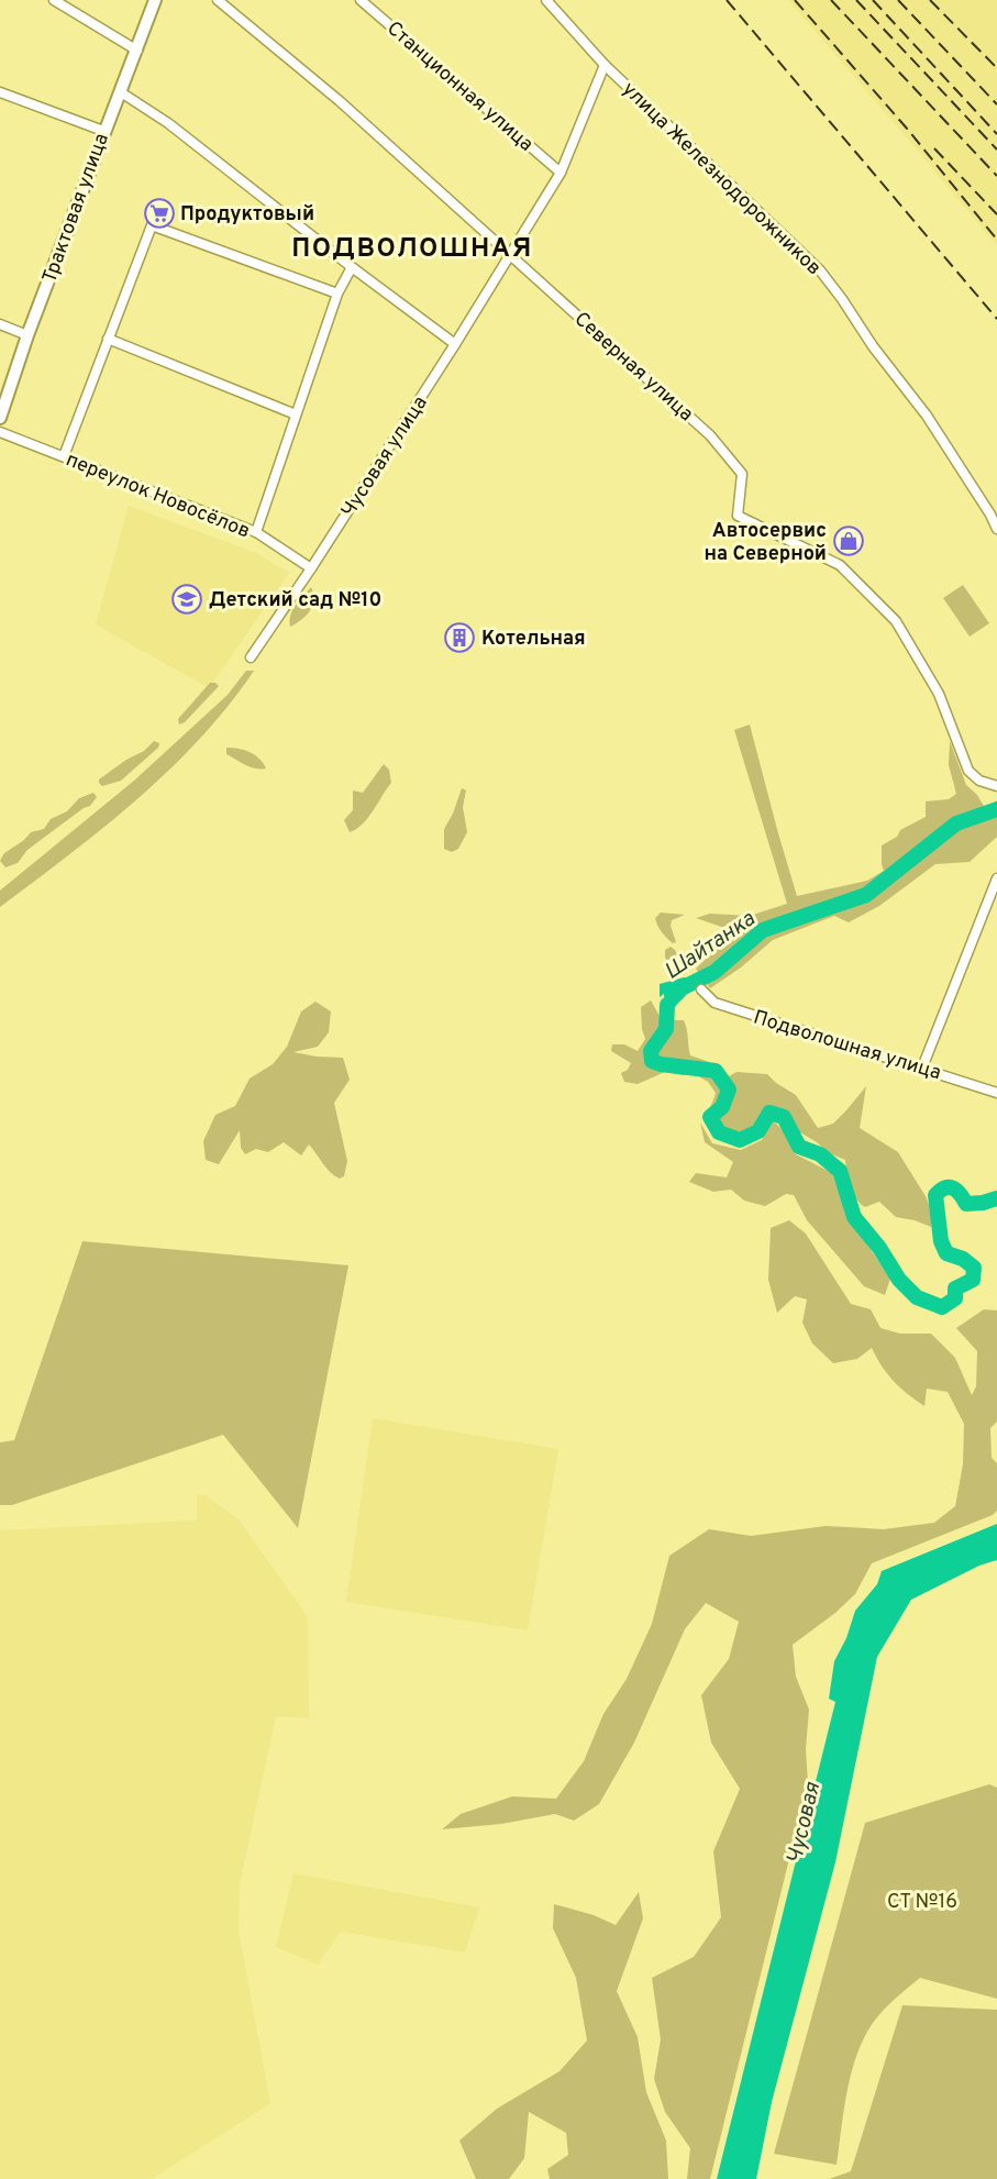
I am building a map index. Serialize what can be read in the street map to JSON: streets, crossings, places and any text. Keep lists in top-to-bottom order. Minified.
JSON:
{"streets":{"street":["Станционная улица","улица Железнодорожников","Трактовая улица","Северная улица","Чусовая улица","переулок Новосёлов","Подволошная улица"]},"crossings":[["Станционная улица","Чусовая улица"],["улица Железнодорожников","Чусовая улица"],["Северная улица","Чусовая улица"],["Чусовая улица","переулок Новосёлов"]],"districts":["ПОДВОЛОШНАЯ"],"water":["Шайтанка","Чусовая"],"parks":["СТ №16"],"places":{"supermarket":["Продуктовый"],"shop":["Автосервис на Северной"],"school or university":["Детский сад №10"],"building":["Котельная"]}}
